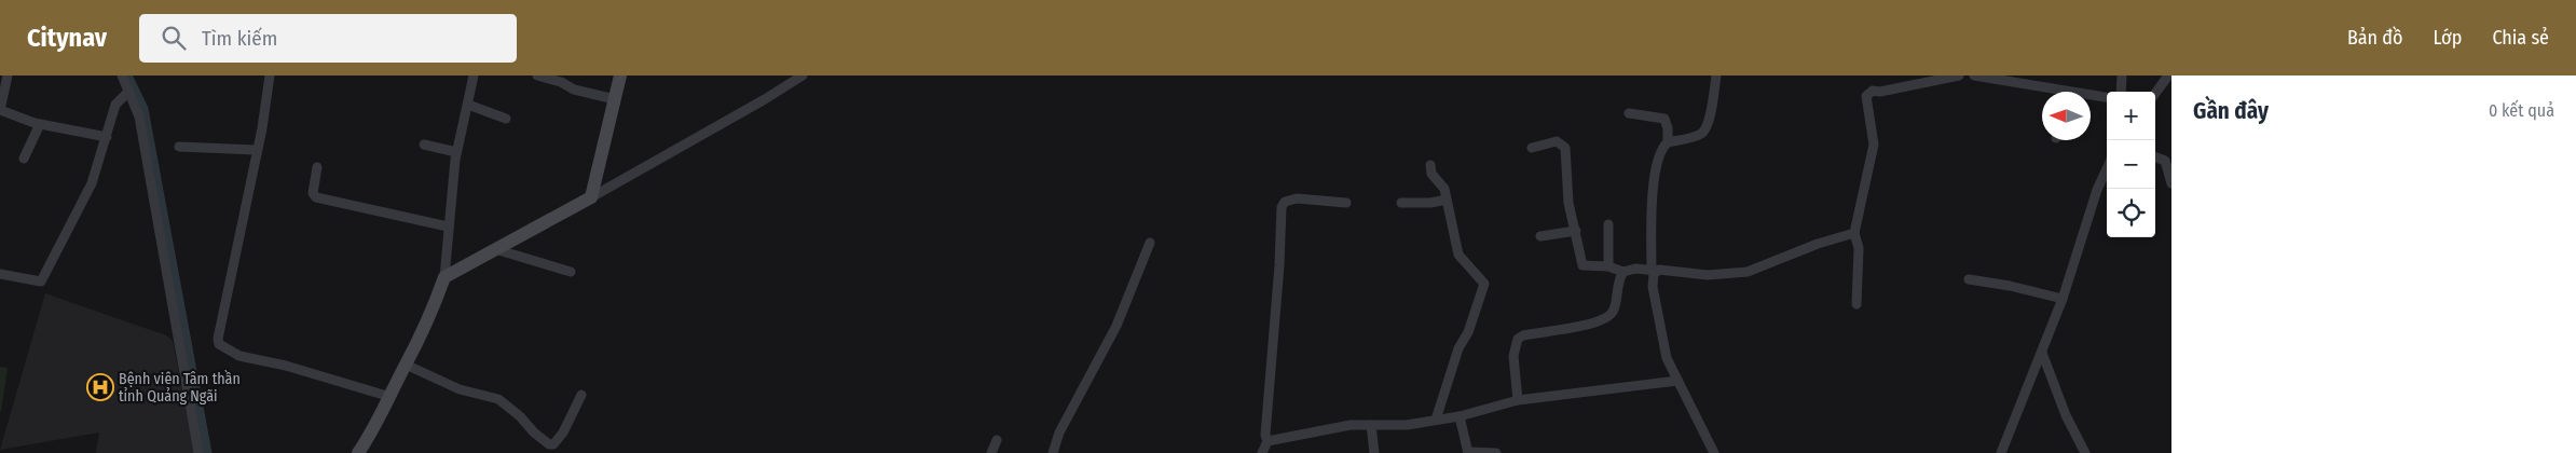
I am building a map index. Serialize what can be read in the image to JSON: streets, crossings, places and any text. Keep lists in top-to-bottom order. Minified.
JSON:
{"places":{"hospital":["Bệnh viện Tâm thần tỉnh Quảng Ngãi"]},"north":"left","page":{"header":"Citynav","search":"Tìm kiếm","nav":["Bản đồ","Lớp","Chia sẻ"],"heading":["Gần đây","0 kết quả"],"map_buttons":["+","−"]}}
